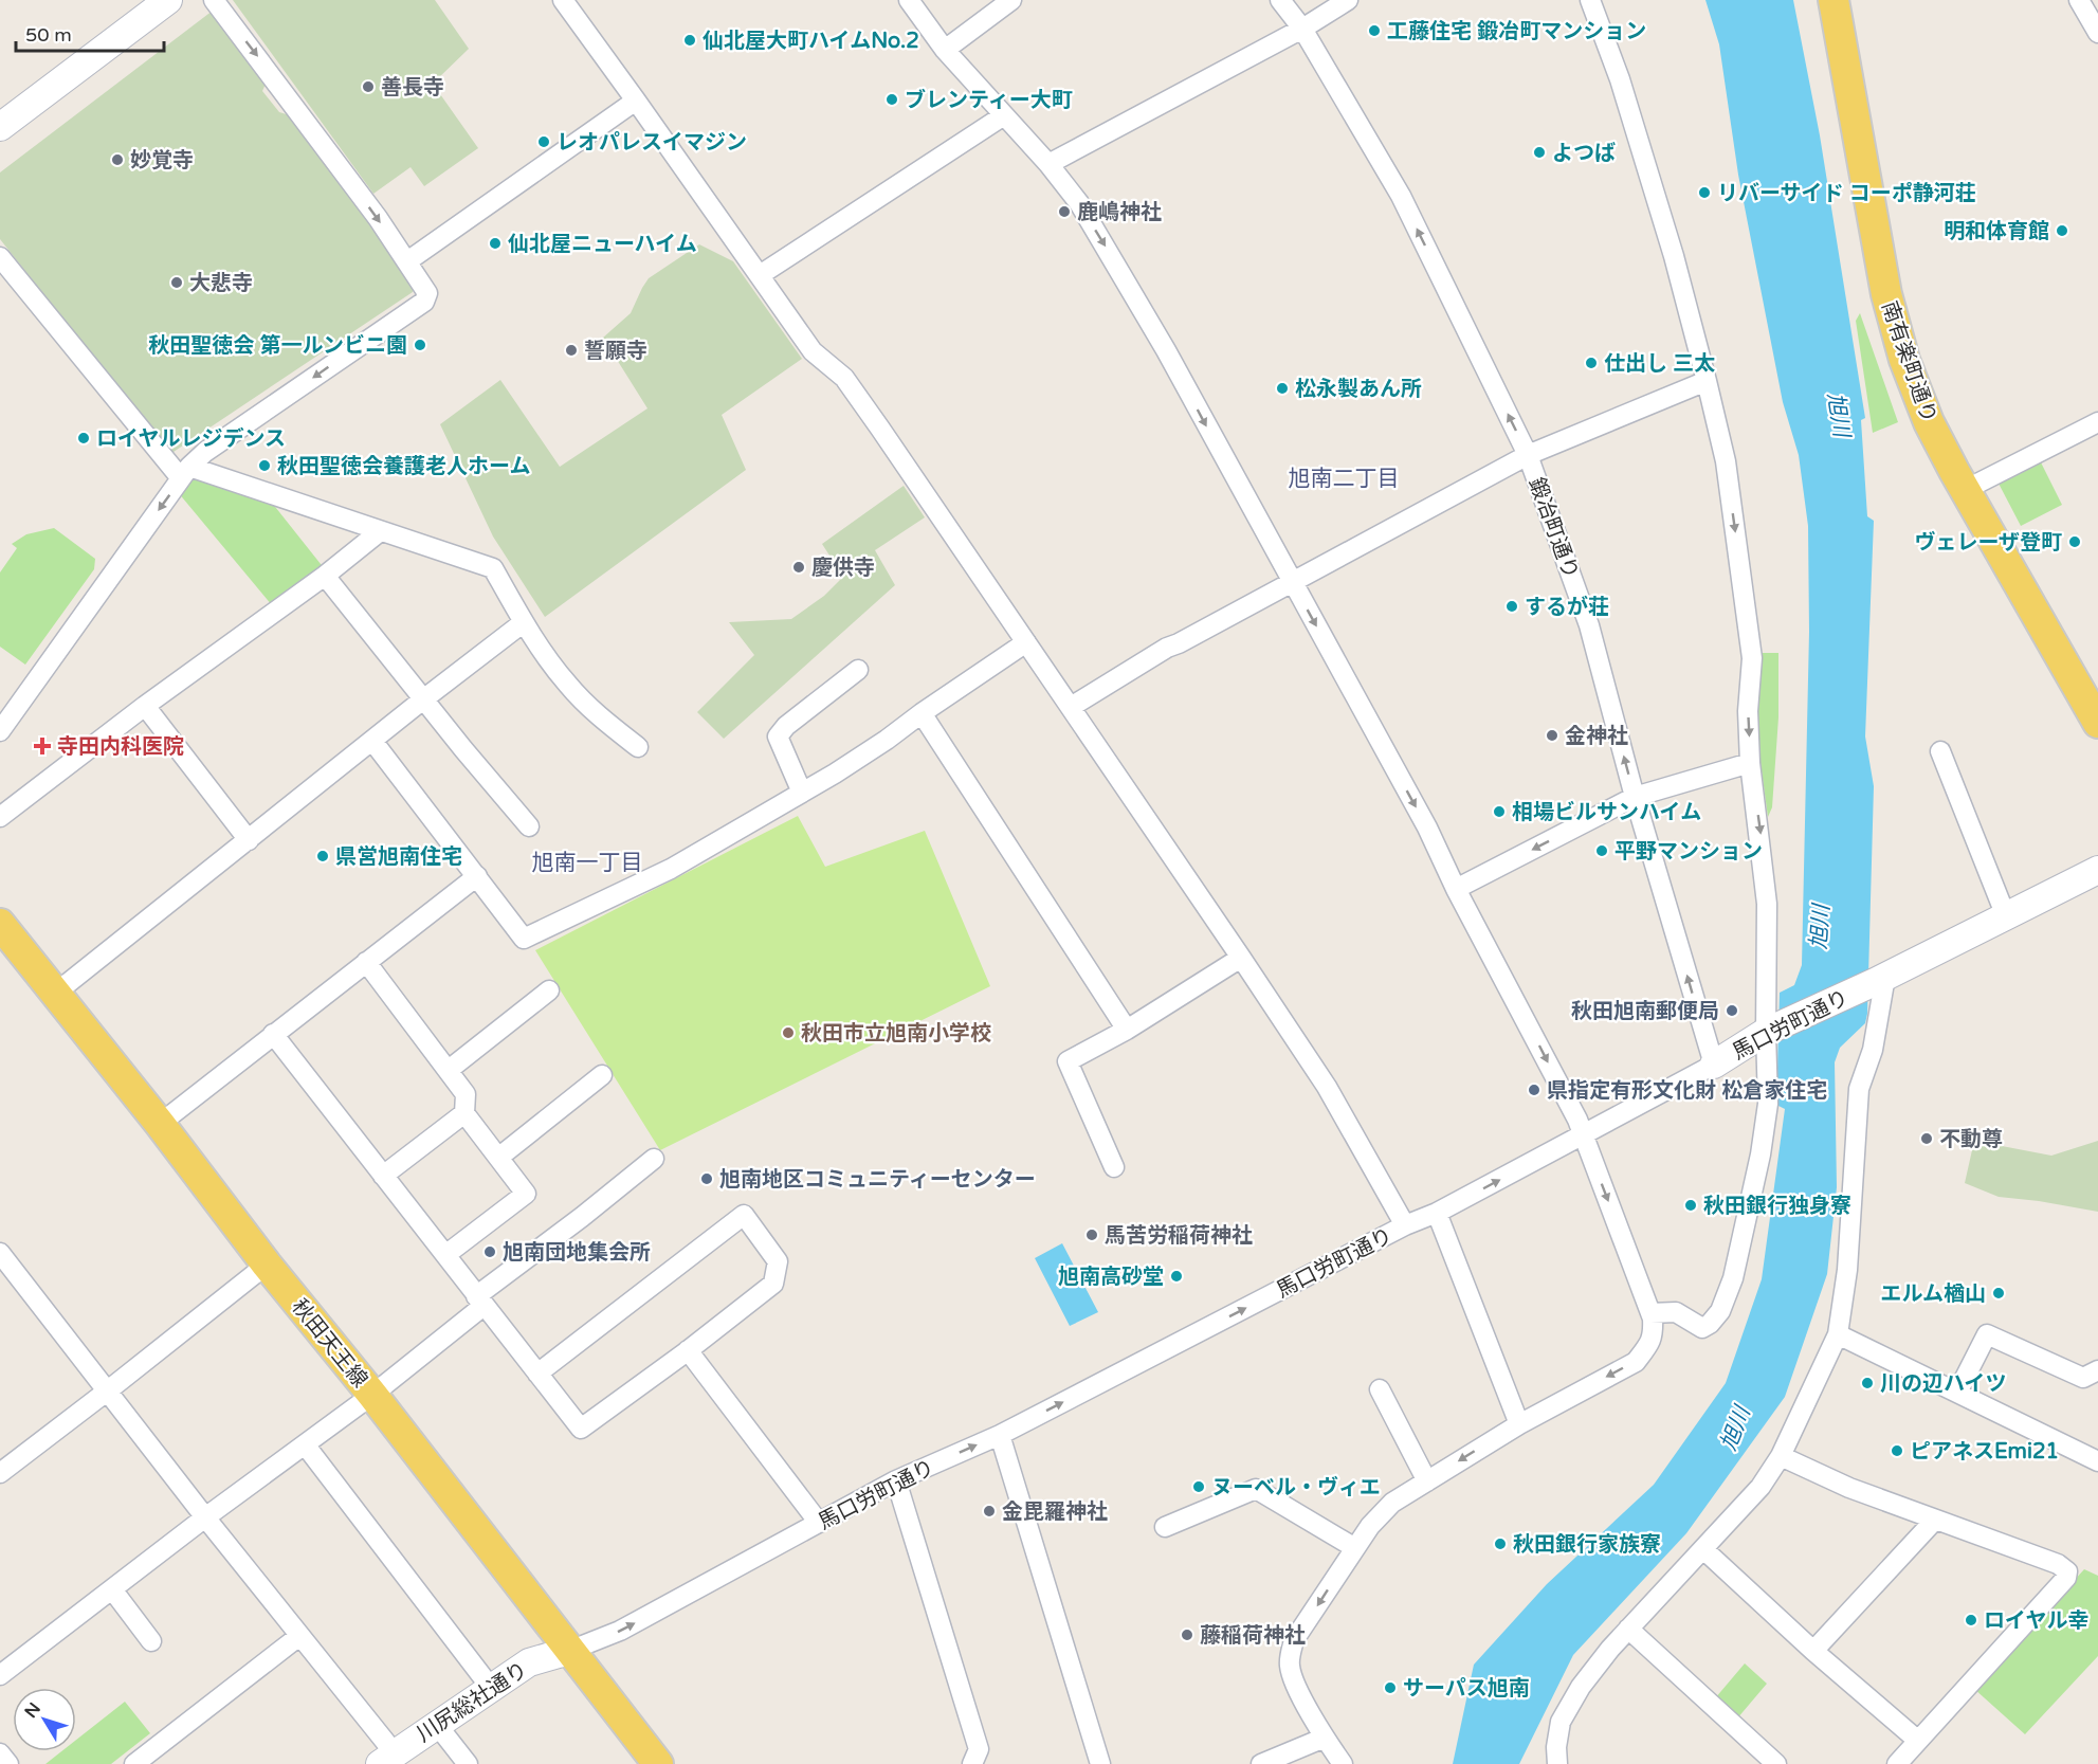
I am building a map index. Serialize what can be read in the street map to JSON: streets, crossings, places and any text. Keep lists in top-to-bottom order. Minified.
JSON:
{"streets":{"main road":["南有楽町通り","秋田天王線"],"street":["鍛冶町通り","馬口労町通り","川尻総社通り"]},"crossings":[["鍛冶町通り","馬口労町通り"],["馬口労町通り","秋田天王線"],["馬口労町通り","川尻総社通り"],["秋田天王線","川尻総社通り"]],"one_way":["馬口労町通り"],"districts":["旭南二丁目","旭南一丁目"],"water":["旭川"],"places":{"other":["工藤住宅 鍛冶町マンション","仙北屋大町ハイムNo.2","善長寺","ブレンティー大町","レオパレスイマジン","よつば","妙覚寺","リバーサイド コーポ静河荘","鹿嶋神社","明和体育館","仙北屋ニューハイム","大悲寺","秋田聖徳会 第一ルンビニ園","誓願寺","仕出し 三太","松永製あん所","ロイヤルレジデンス","秋田聖徳会養護老人ホーム","ヴェレーザ登町","慶供寺","するが荘","金神社","相場ビルサンハイム","平野マンション","県営旭南住宅","秋田旭南郵便局","秋田市立旭南小学校","県指定有形文化財 松倉家住宅","不動尊","旭南地区コミュニティーセンター","秋田銀行独身寮","馬苦労稲荷神社","旭南団地集会所","旭南高砂堂","エルム楢山","川の辺ハイツ","ピアネスEmi21","ヌーベル・ヴィエ","金毘羅神社","秋田銀行家族寮","ロイヤル幸","藤稲荷神社","サーパス旭南"],"health":["寺田内科医院"]},"scale_bar":"50 m","north":"top left"}
